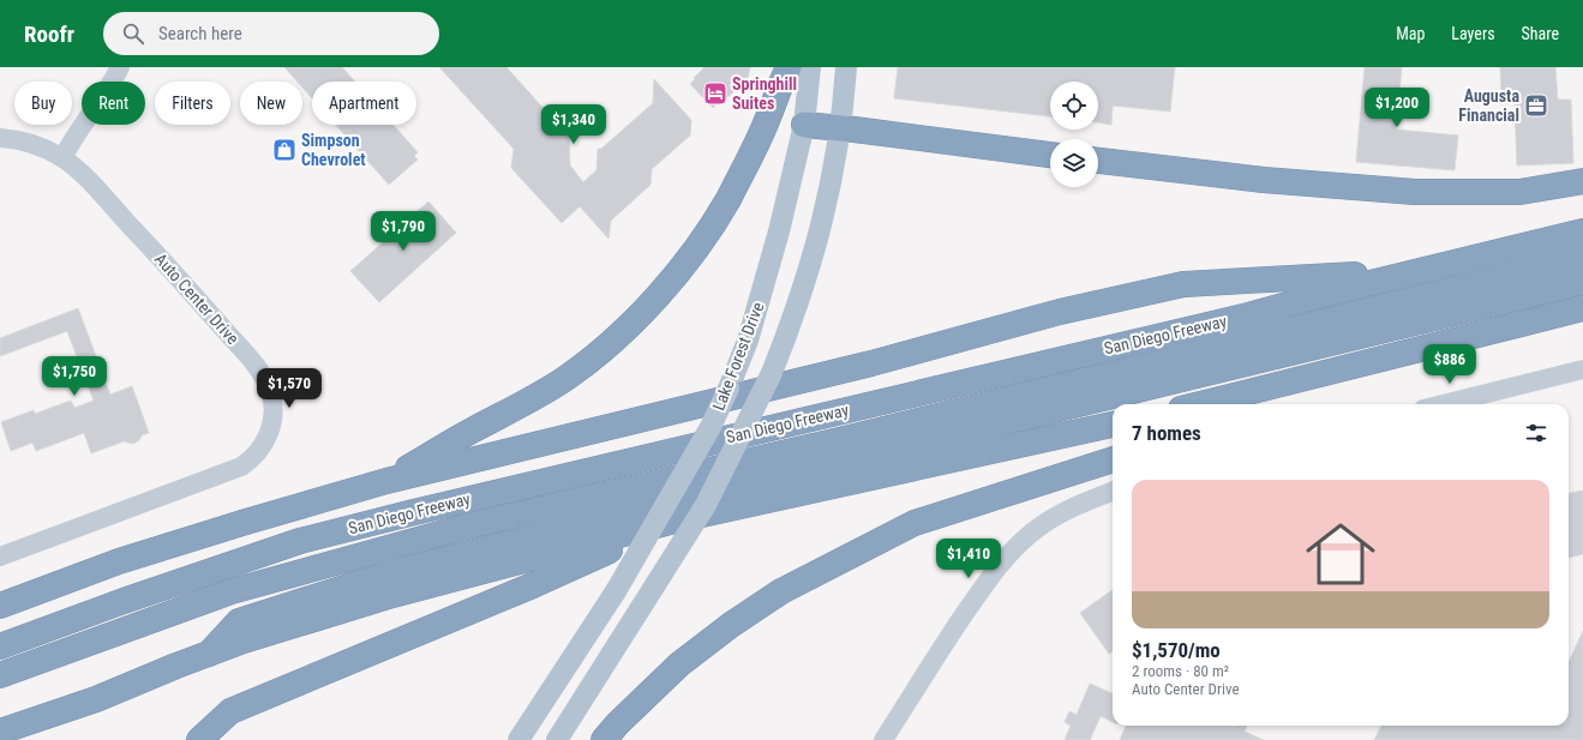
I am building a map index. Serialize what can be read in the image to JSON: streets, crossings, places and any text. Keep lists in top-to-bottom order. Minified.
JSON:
{"streets":{"highway":["San Diego Freeway"],"main road":["Lake Forest Drive"],"street":["Auto Center Drive"]},"places":{"hotel":["Springhill Suites"],"office":["Augusta Financial"],"shop":["Simpson Chevrolet"]},"page":{"header":"Roofr","search":"Search here","nav":["Map","Layers","Share"],"chip":["Buy","Rent","Filters","New","Apartment"],"price":["$1,200","$1,340","$1,790","$886","$1,750","$1,570","$1,410"],"heading":"7 homes","list":[{"name":"$1,570/mo","note":"2 rooms · 80 m² · Auto Center Drive"}]}}
